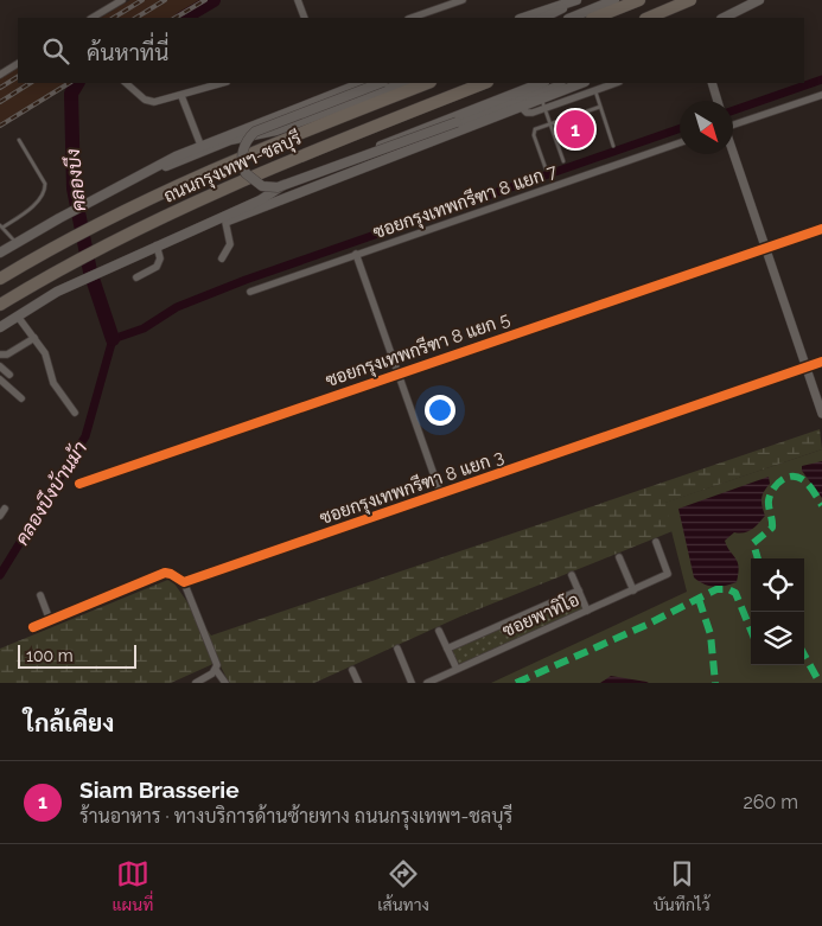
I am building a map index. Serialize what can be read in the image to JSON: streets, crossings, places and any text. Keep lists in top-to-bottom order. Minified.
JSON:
{"streets":{"highway":["ถนนกรุงเทพฯ-ชลบุรี"],"street":["ซอยกรุงเทพกรีฑา 8 แยก 7","ซอยกรุงเทพกรีฑา 8 แยก 5","ซอยกรุงเทพกรีฑา 8 แยก 3","ซอยพาทิโอ"]},"water":["คลองบึง","คลองบึงบ้านม้า"],"scale_bar":"100 m","north":"bottom right","page":{"search":"ค้นหาที่นี่","pins":"1","scale":"100 m","heading":"ใกล้เคียง","list":[{"mark":"1","name":"Siam Brasserie","note":"ร้านอาหาร · ทางบริการด้านซ้ายทาง ถนนกรุงเทพฯ-ชลบุรี","value":"260 m"}],"nav":["แผนที่","เส้นทาง","บันทึกไว้"]}}
